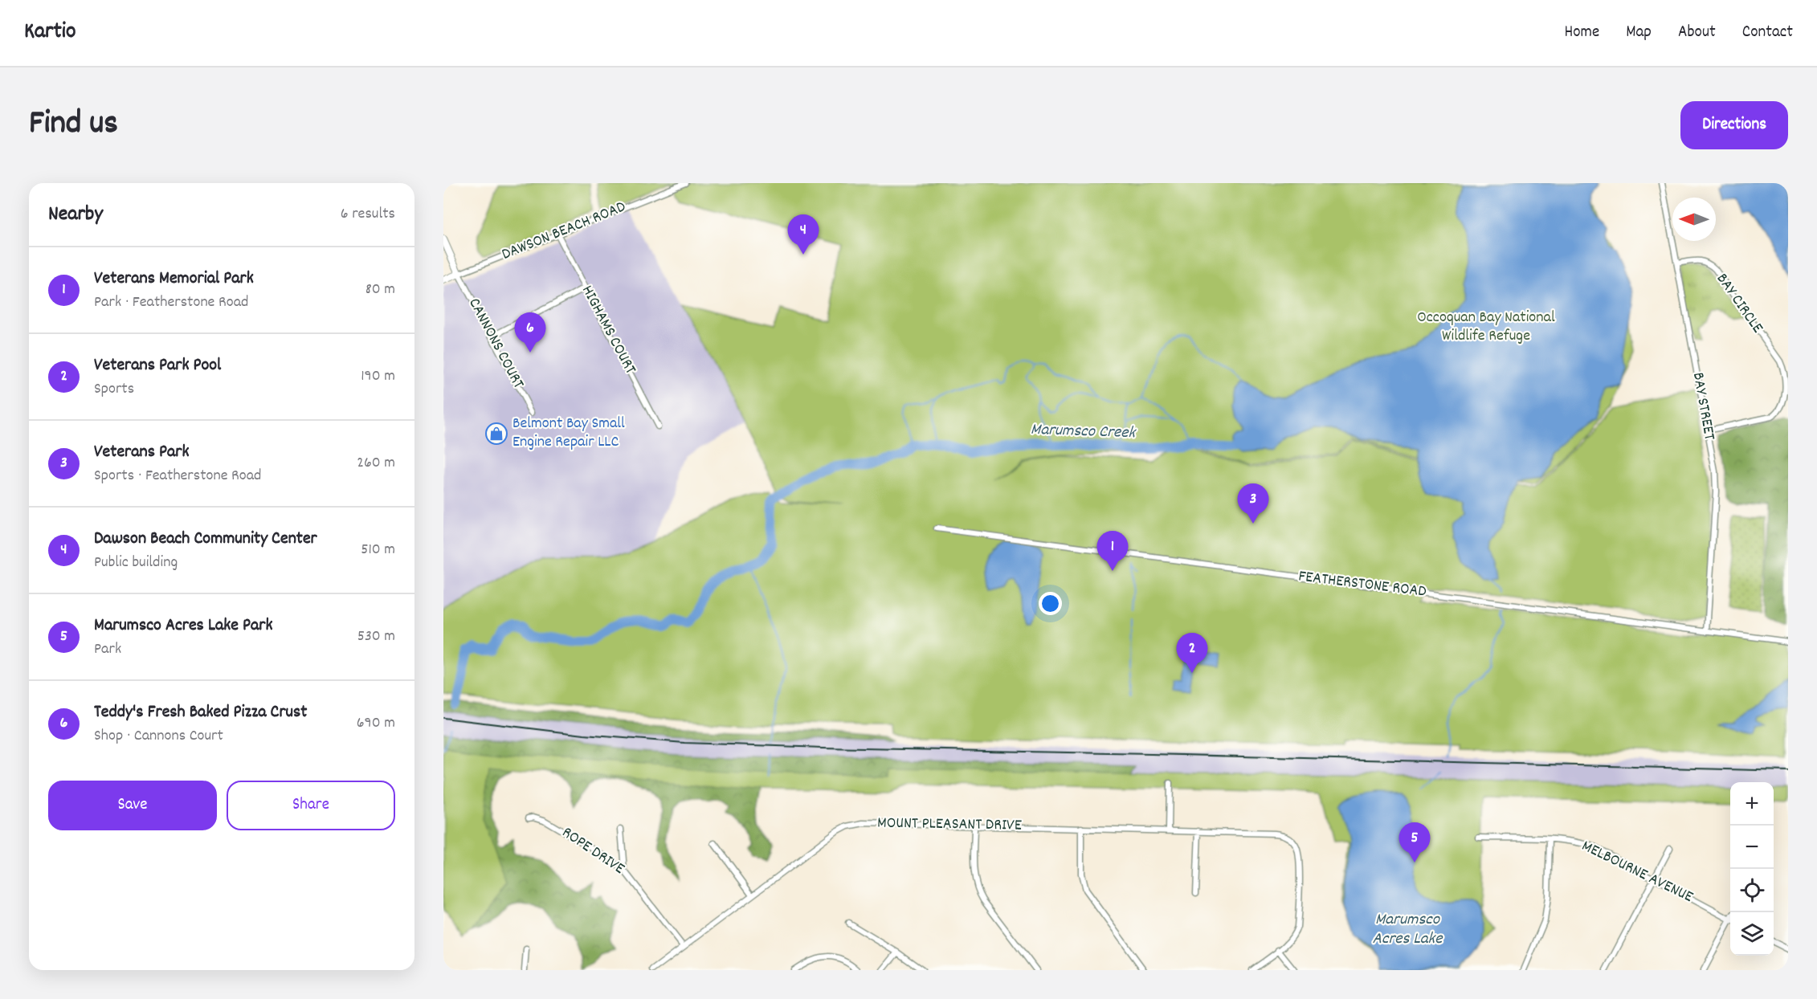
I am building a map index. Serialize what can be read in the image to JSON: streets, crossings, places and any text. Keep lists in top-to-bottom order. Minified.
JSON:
{"streets":{"street":["DAWSON BEACH ROAD","BAY CIRCLE","HIGHAMS COURT","CANNONS COURT","BAY STREET","FEATHERSTONE ROAD","MOUNT PLEASANT DRIVE","ROPE DRIVE","MELBOURNE AVENUE"]},"crossings":[["DAWSON BEACH ROAD","HIGHAMS COURT"],["DAWSON BEACH ROAD","CANNONS COURT"],["BAY CIRCLE","BAY STREET"],["BAY STREET","FEATHERSTONE ROAD"],["MOUNT PLEASANT DRIVE","ROPE DRIVE"]],"water":["Marumsco Creek","Marumsco Acres Lake"],"parks":["Occoquan Bay National Wildlife Refuge"],"places":{"shop":["Belmont Bay Small Engine Repair LLC"]},"north":"left","page":{"header":"Kartio","nav":["Home","Map","About","Contact"],"title":"Find us","buttons":["Directions",["Save","Share"]],"heading":["Nearby","6 results"],"pins":["4","6","3","1","2","5"],"list":[{"mark":"1","name":"Veterans Memorial Park","note":"Park · Featherstone Road","value":"80 m"},{"mark":"2","name":"Veterans Park Pool","note":"Sports","value":"190 m"},{"mark":"3","name":"Veterans Park","note":"Sports · Featherstone Road","value":"260 m"},{"mark":"4","name":"Dawson Beach Community Center","note":"Public building","value":"510 m"},{"mark":"5","name":"Marumsco Acres Lake Park","note":"Park","value":"530 m"},{"mark":"6","name":"Teddy's Fresh Baked Pizza Crust","note":"Shop · Cannons Court","value":"690 m"}],"map_buttons":["+","−"]}}
